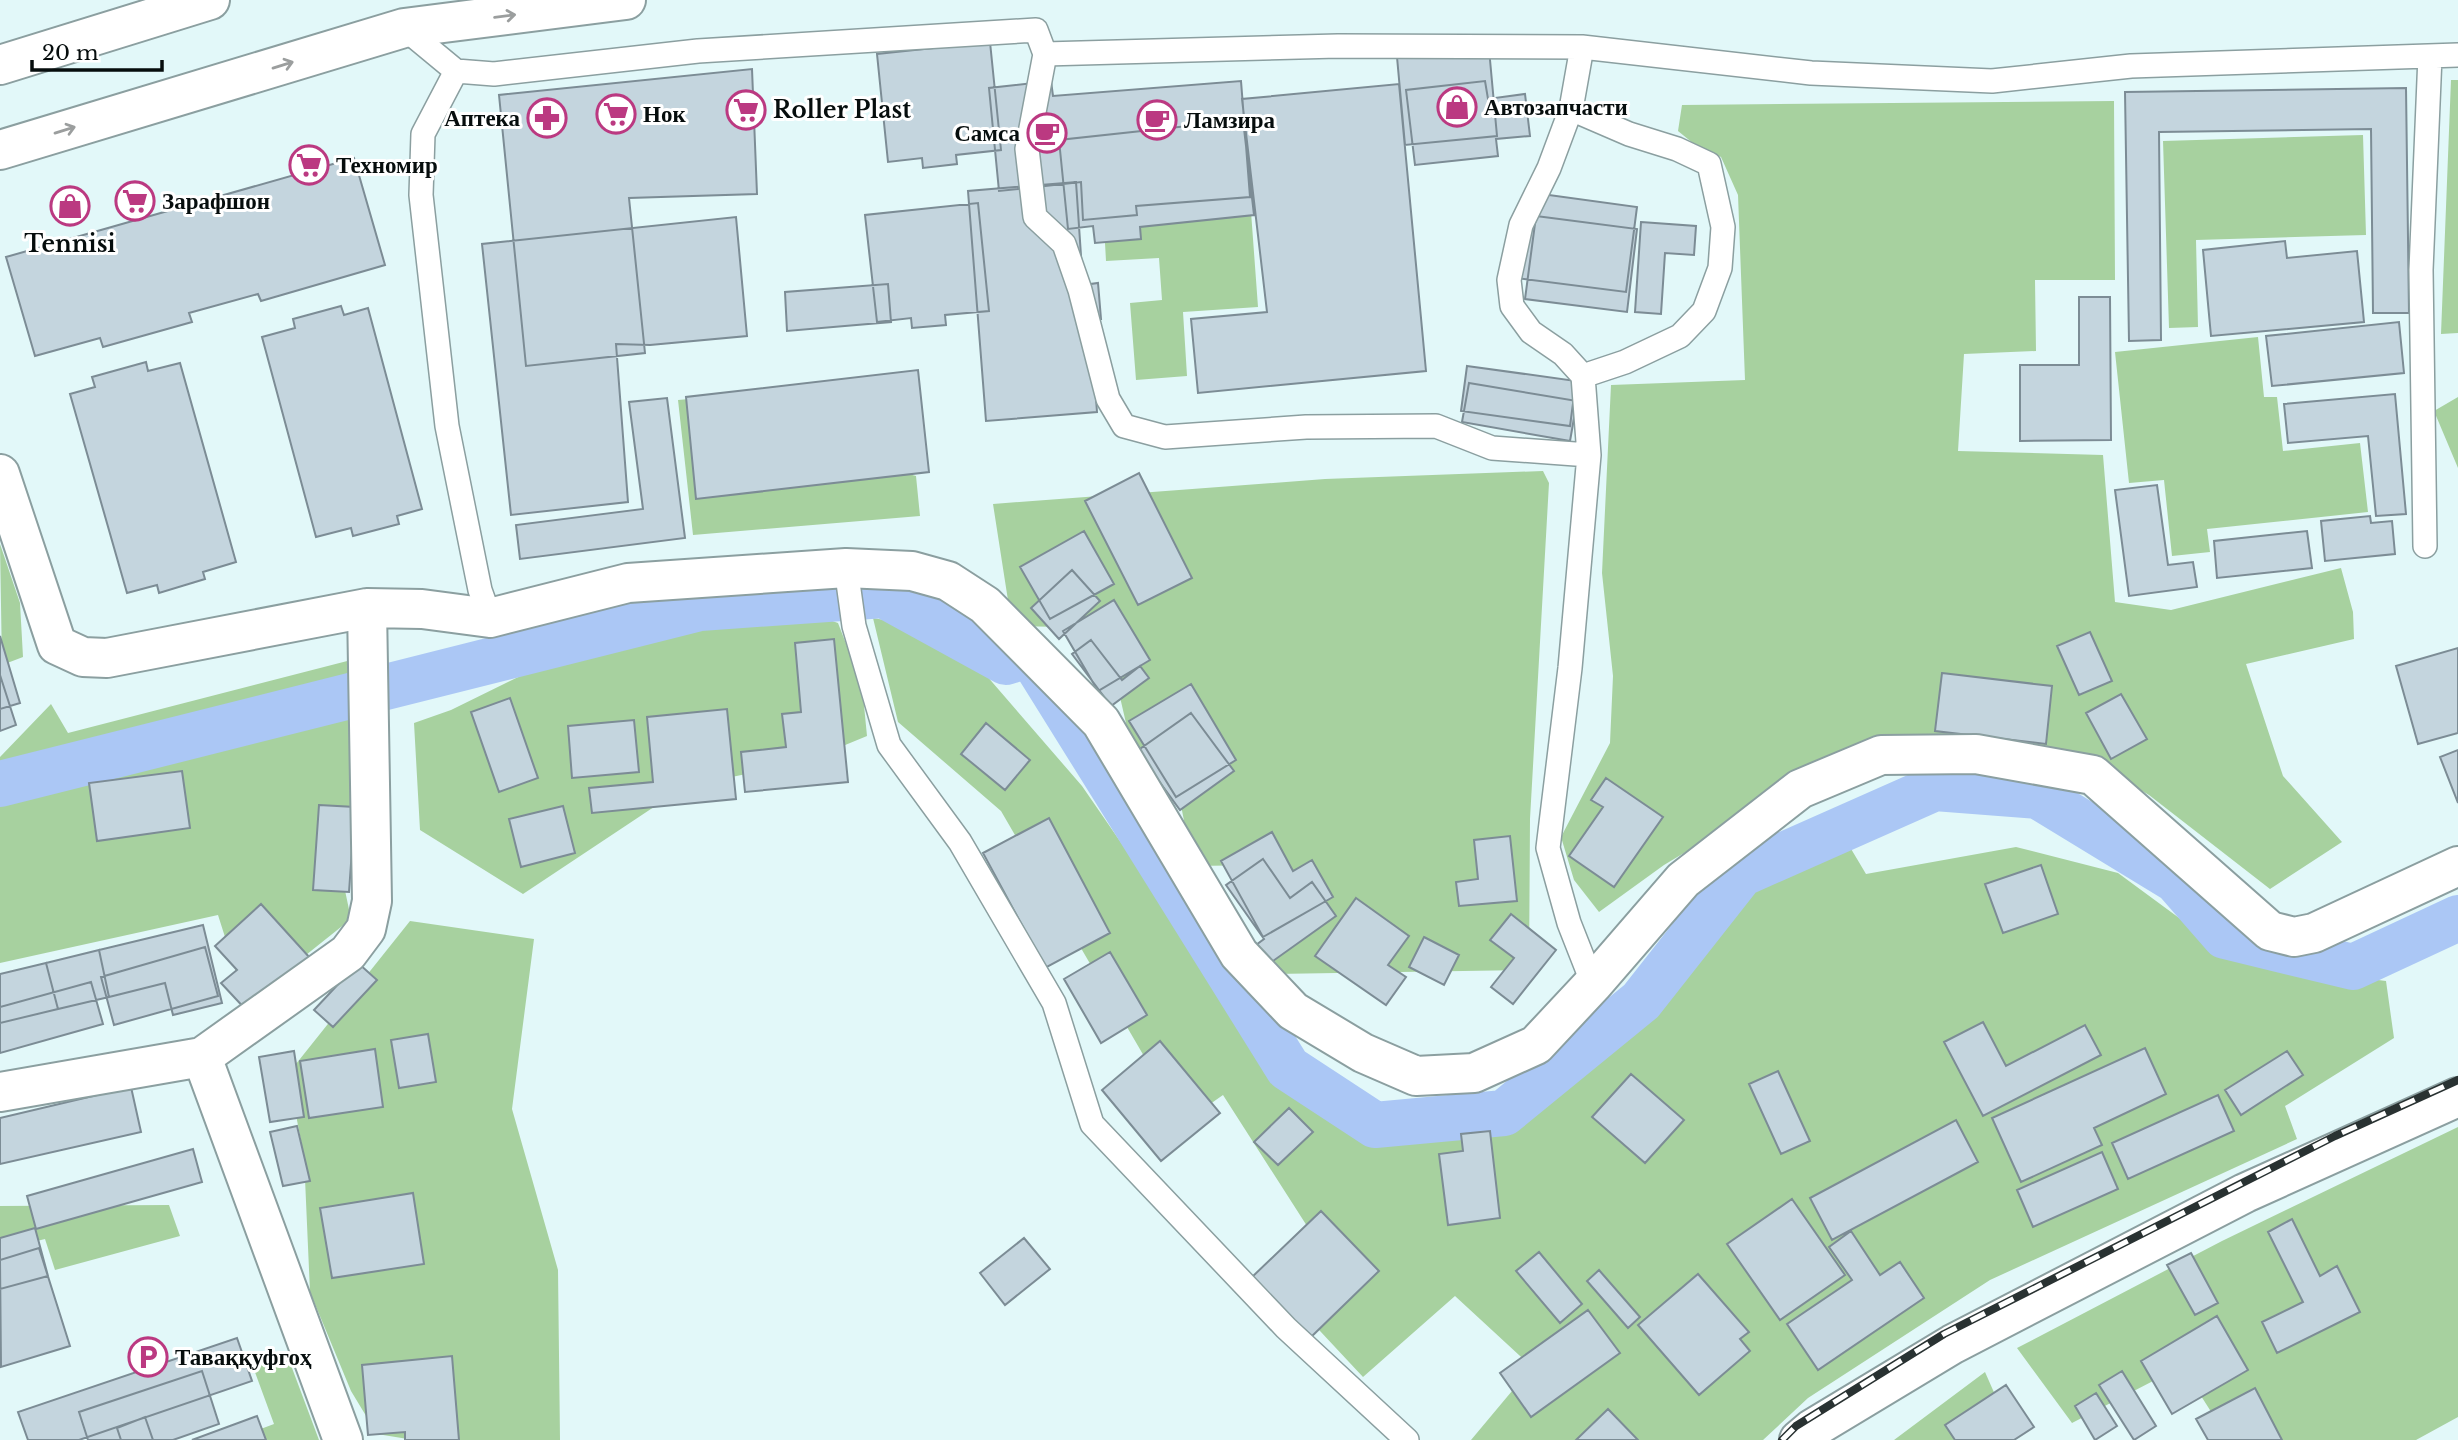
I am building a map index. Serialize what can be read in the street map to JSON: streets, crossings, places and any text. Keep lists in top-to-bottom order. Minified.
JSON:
{"places":{"shop":["Автозапчасти","Tennisi"],"supermarket":["Roller Plast","Нок","Техномир","Зарафшон"],"pharmacy":["Аптека"],"cafe":["Ламзира","Самса"],"parking":["Таваққуфгоҳ"]},"scale_bar":"20 m"}
